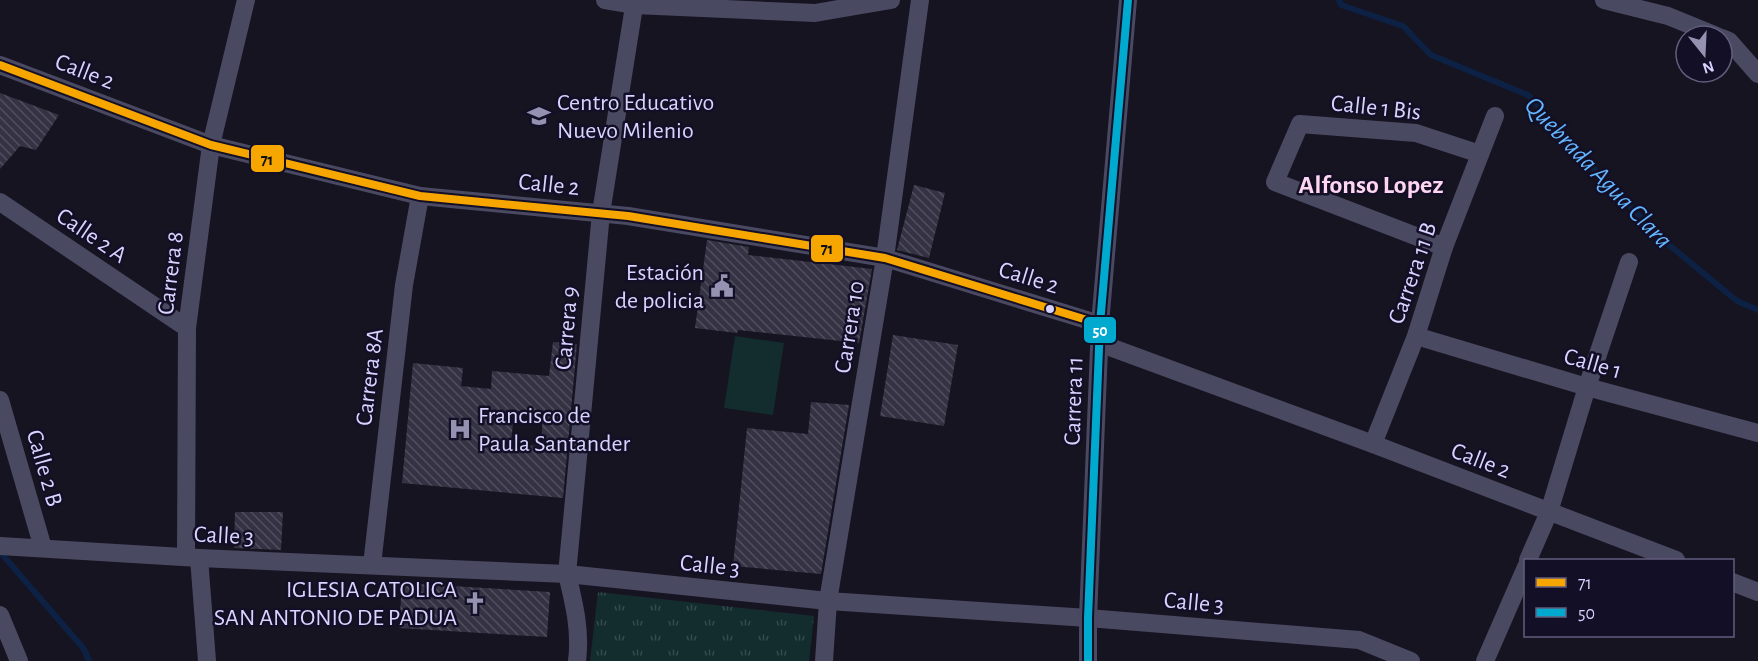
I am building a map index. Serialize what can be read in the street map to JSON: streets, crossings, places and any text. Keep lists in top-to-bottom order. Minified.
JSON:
{"streets":{"street":["Calle 2","Calle 1 Bis","Calle 2 A","Carrera 8","Carrera 11 B","Carrera 10","Carrera 9","Calle 1","Carrera 8A","Carrera 11","Calle 2 B","Calle 3"]},"crossings":[["Calle 2","Carrera 8"],["Calle 2","Carrera 11 B"],["Calle 2","Carrera 10"],["Calle 2","Carrera 9"],["Calle 2","Carrera 8A"],["Calle 2","Carrera 11"],["Calle 1 Bis","Carrera 11 B"],["Calle 2 A","Carrera 8"],["Carrera 8","Calle 3"],["Carrera 11 B","Calle 1"],["Carrera 10","Calle 3"],["Carrera 9","Calle 3"],["Carrera 8A","Calle 3"],["Carrera 11","Calle 3"],["Calle 2 B","Calle 3"]],"districts":["Alfonso Lopez"],"water":["Quebrada Agua Clara"],"places":{"school or university":["Centro Educativo Nuevo Milenio"],"public building":["Estación de policia"],"hospital":["Francisco de Paula Santander"],"church":["IGLESIA CATOLICA SAN ANTONIO DE PADUA"]},"lines":["transit line 50","transit line 71"],"legend":["71","50"],"north":"bottom"}
